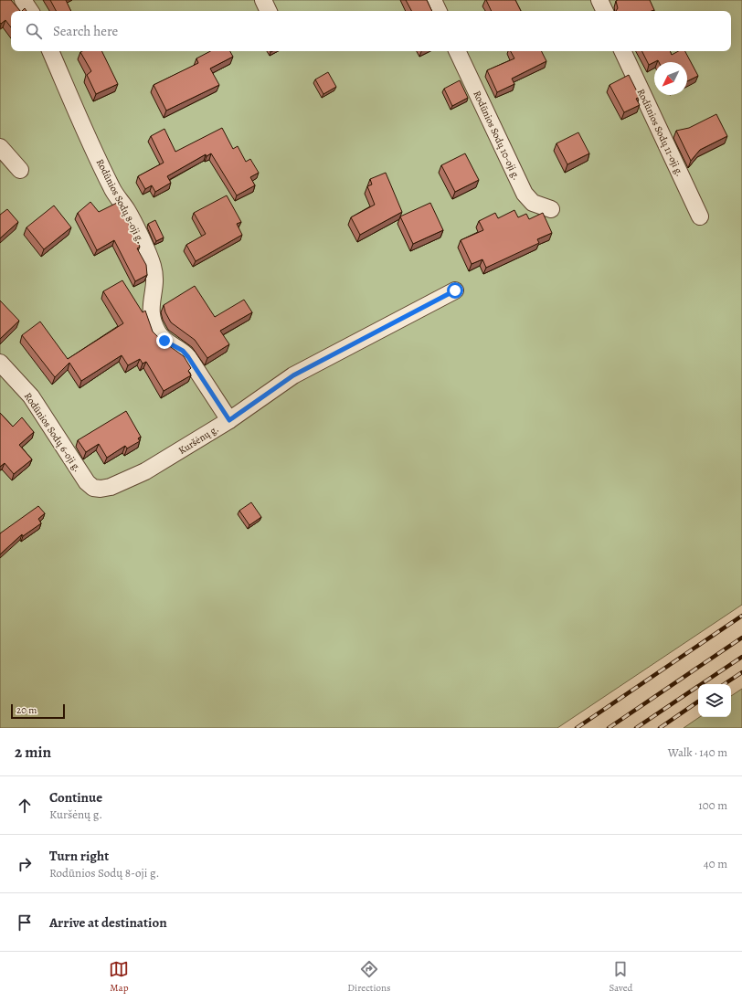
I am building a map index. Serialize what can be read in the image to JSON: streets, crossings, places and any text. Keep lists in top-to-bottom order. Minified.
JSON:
{"streets":{"street":["Rodūnios Sodų 11-oji g.","Rodūnios Sodų 10-oji g.","Rodūnios Sodų 8-oji g.","Rodūnios Sodų 6-oji g.","Kuršėnų g."]},"crossings":[["Rodūnios Sodų 8-oji g.","Kuršėnų g."],["Rodūnios Sodų 6-oji g.","Kuršėnų g."]],"scale_bar":"20 m","north":"bottom left","page":{"search":"Search here","scale":"20 m","heading":["2 min","Walk · 140 m"],"list":[["Continue","Kuršėnų g.","100 m"],["Turn right","Rodūnios Sodų 8-oji g.","40 m"],"Arrive at destination"],"nav":["Map","Directions","Saved"]}}
